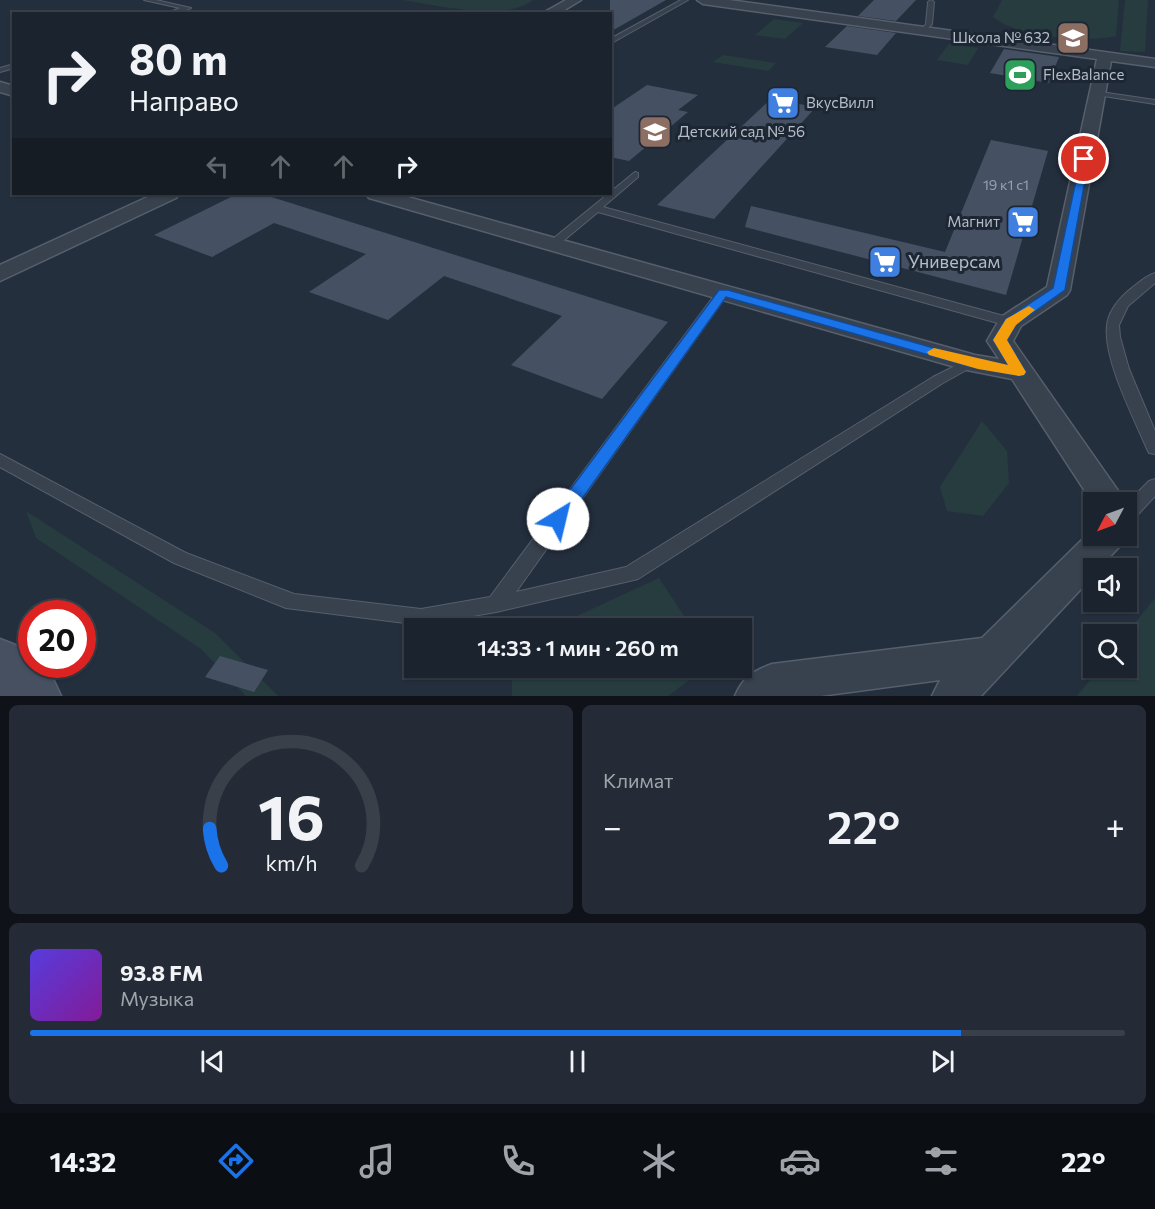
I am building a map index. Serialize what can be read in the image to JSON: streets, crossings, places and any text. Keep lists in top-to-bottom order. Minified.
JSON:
{"places":{"school or university":["Школа № 632","Детский сад № 56"],"sports":["FlexBalance"],"supermarket":["ВкусВилл","Магнит","Универсам"]},"house_numbers":["19 к1 с1"],"north":"bottom left","page":{"turn":["80 m","Направо"],"limit":"20","trip":"14:33 · 1 мин · 260 m","tile":"Климат","heat":["−","22°","+"],"song":["93.8 FM","Музыка"],"tabs":["14:32","22°"],"gauge":["16","km/h"]}}
